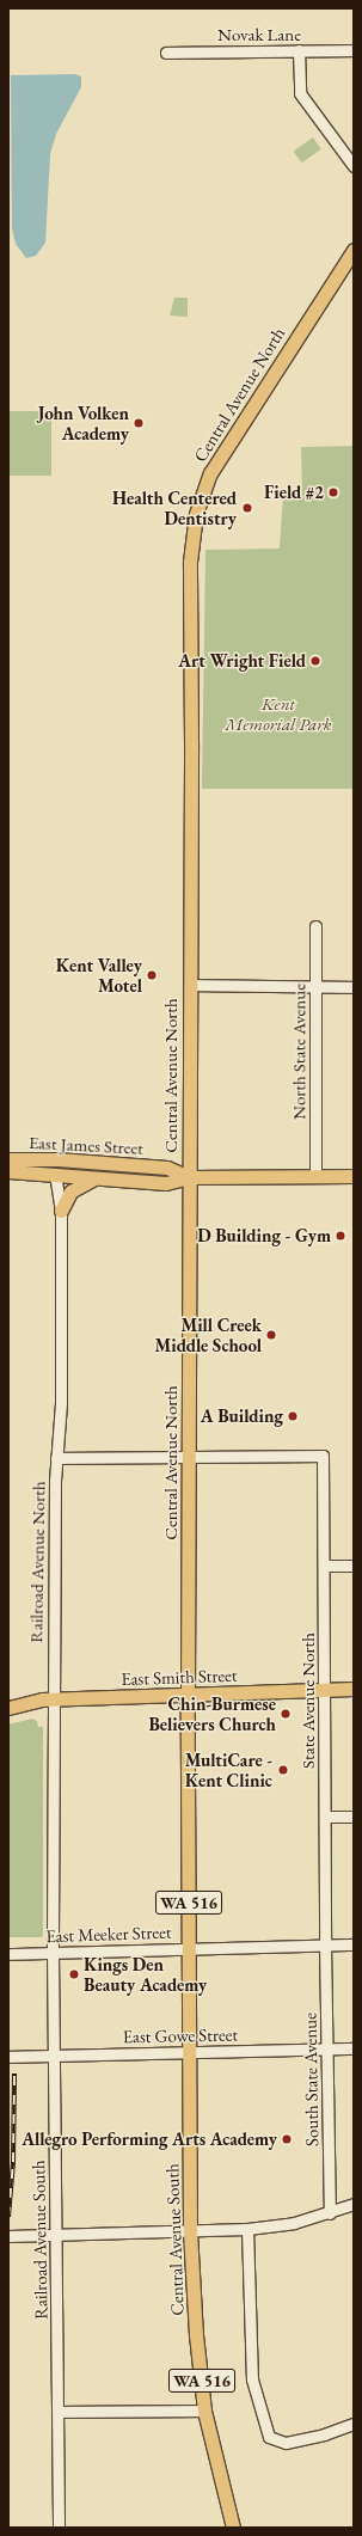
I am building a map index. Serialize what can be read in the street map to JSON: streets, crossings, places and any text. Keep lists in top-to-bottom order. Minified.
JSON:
{"streets":{"main road":["Central Avenue North","East James Street","East Smith Street","WA 516","Central Avenue South"],"street":["Novak Lane","North State Avenue","Railroad Avenue North","State Avenue North","East Meeker Street","East Gowe Street","South State Avenue","Railroad Avenue South"]},"crossings":[["Central Avenue North","East James Street"],["Central Avenue North","East Smith Street"],["Central Avenue North","State Avenue North"],["Central Avenue North","East Meeker Street"],["Central Avenue North","Central Avenue South"],["North State Avenue","East James Street"],["East James Street","Railroad Avenue North"],["Railroad Avenue North","East Smith Street"],["Railroad Avenue North","East Meeker Street"],["Railroad Avenue North","Railroad Avenue South"],["East Smith Street","State Avenue North"],["State Avenue North","East Meeker Street"],["State Avenue North","South State Avenue"],["East Meeker Street","South State Avenue"],["East Meeker Street","Railroad Avenue South"],["East Meeker Street","Central Avenue South"],["East Gowe Street","South State Avenue"],["East Gowe Street","Railroad Avenue South"],["East Gowe Street","Central Avenue South"]],"parks":["Kent Memorial Park"],"places":["John Volken Academy","Field #2","Health Centered Dentistry","Art Wright Field","Kent Valley Motel","D Building - Gym","Mill Creek Middle School","A Building","Chin-Burmese Believers Church","MultiCare - Kent Clinic","Kings Den Beauty Academy","Allegro Performing Arts Academy"]}
